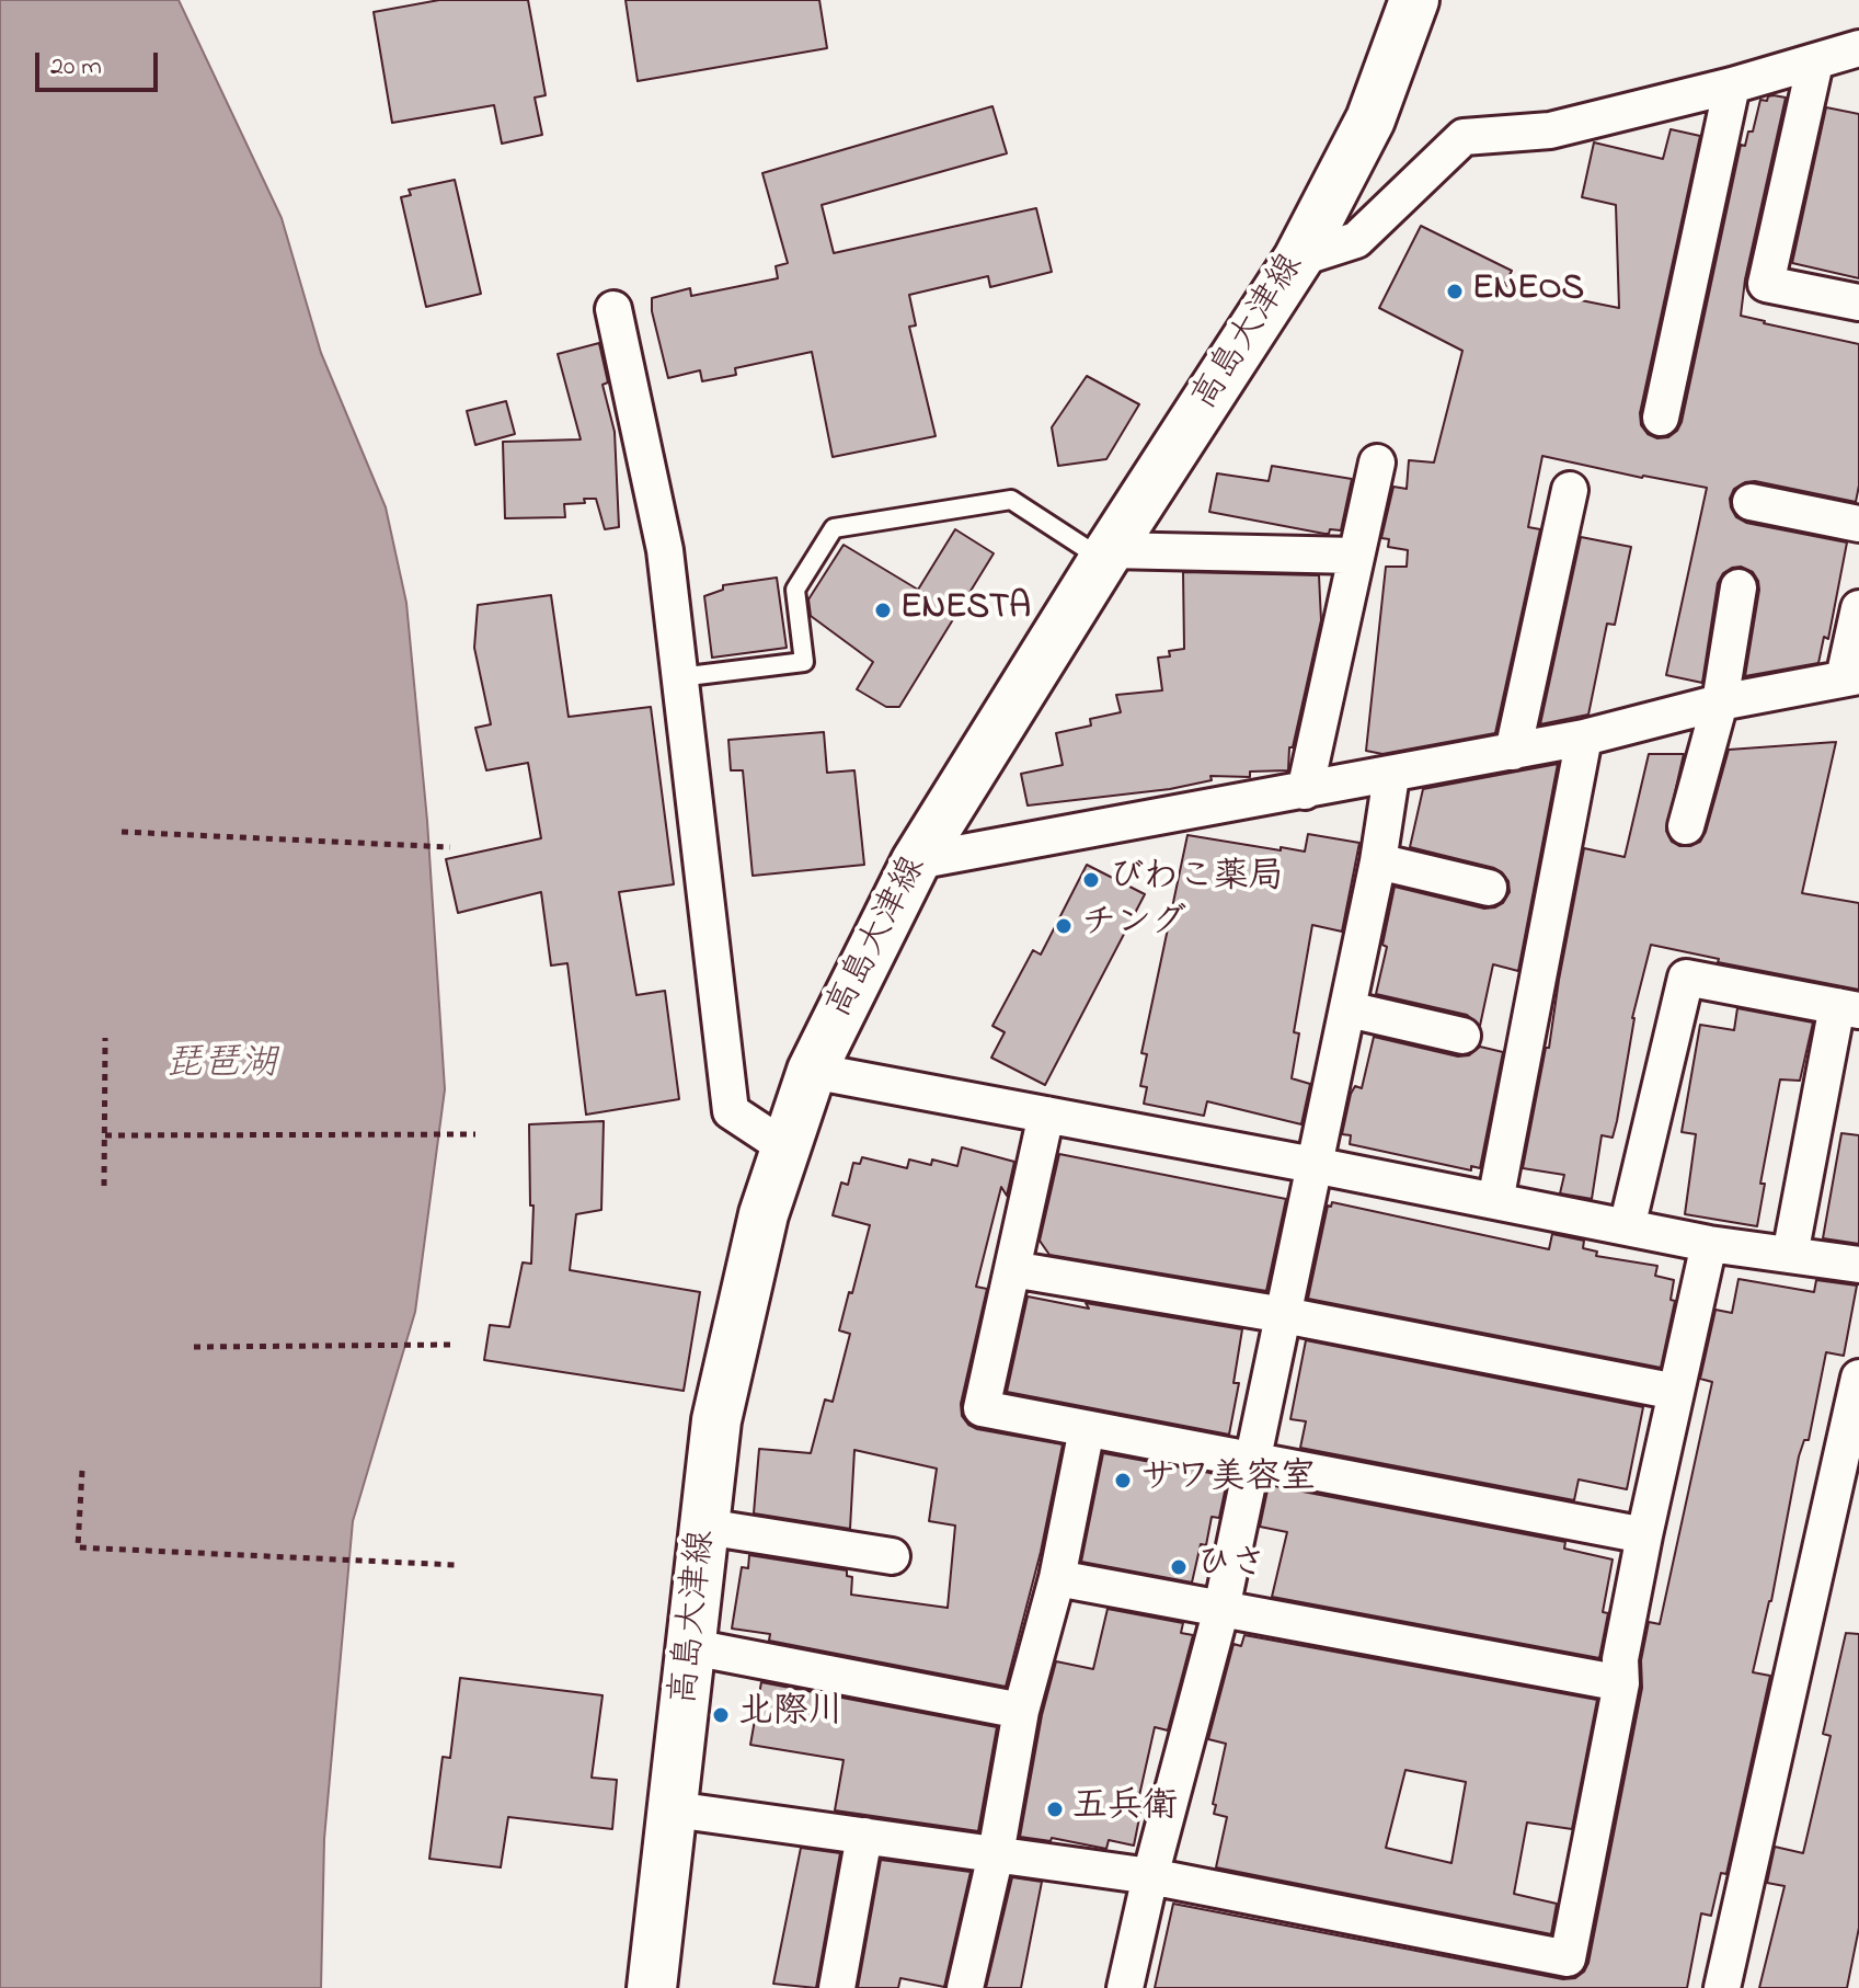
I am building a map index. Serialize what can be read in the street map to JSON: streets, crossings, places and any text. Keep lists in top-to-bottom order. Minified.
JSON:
{"streets":{"main road":["高島大津線"]},"water":["琵琶湖"],"places":["ENEOS","ENESTA","びわこ薬局","チング","サワ美容室","ひさ","北際川","五兵衛"],"scale_bar":"20 m"}
